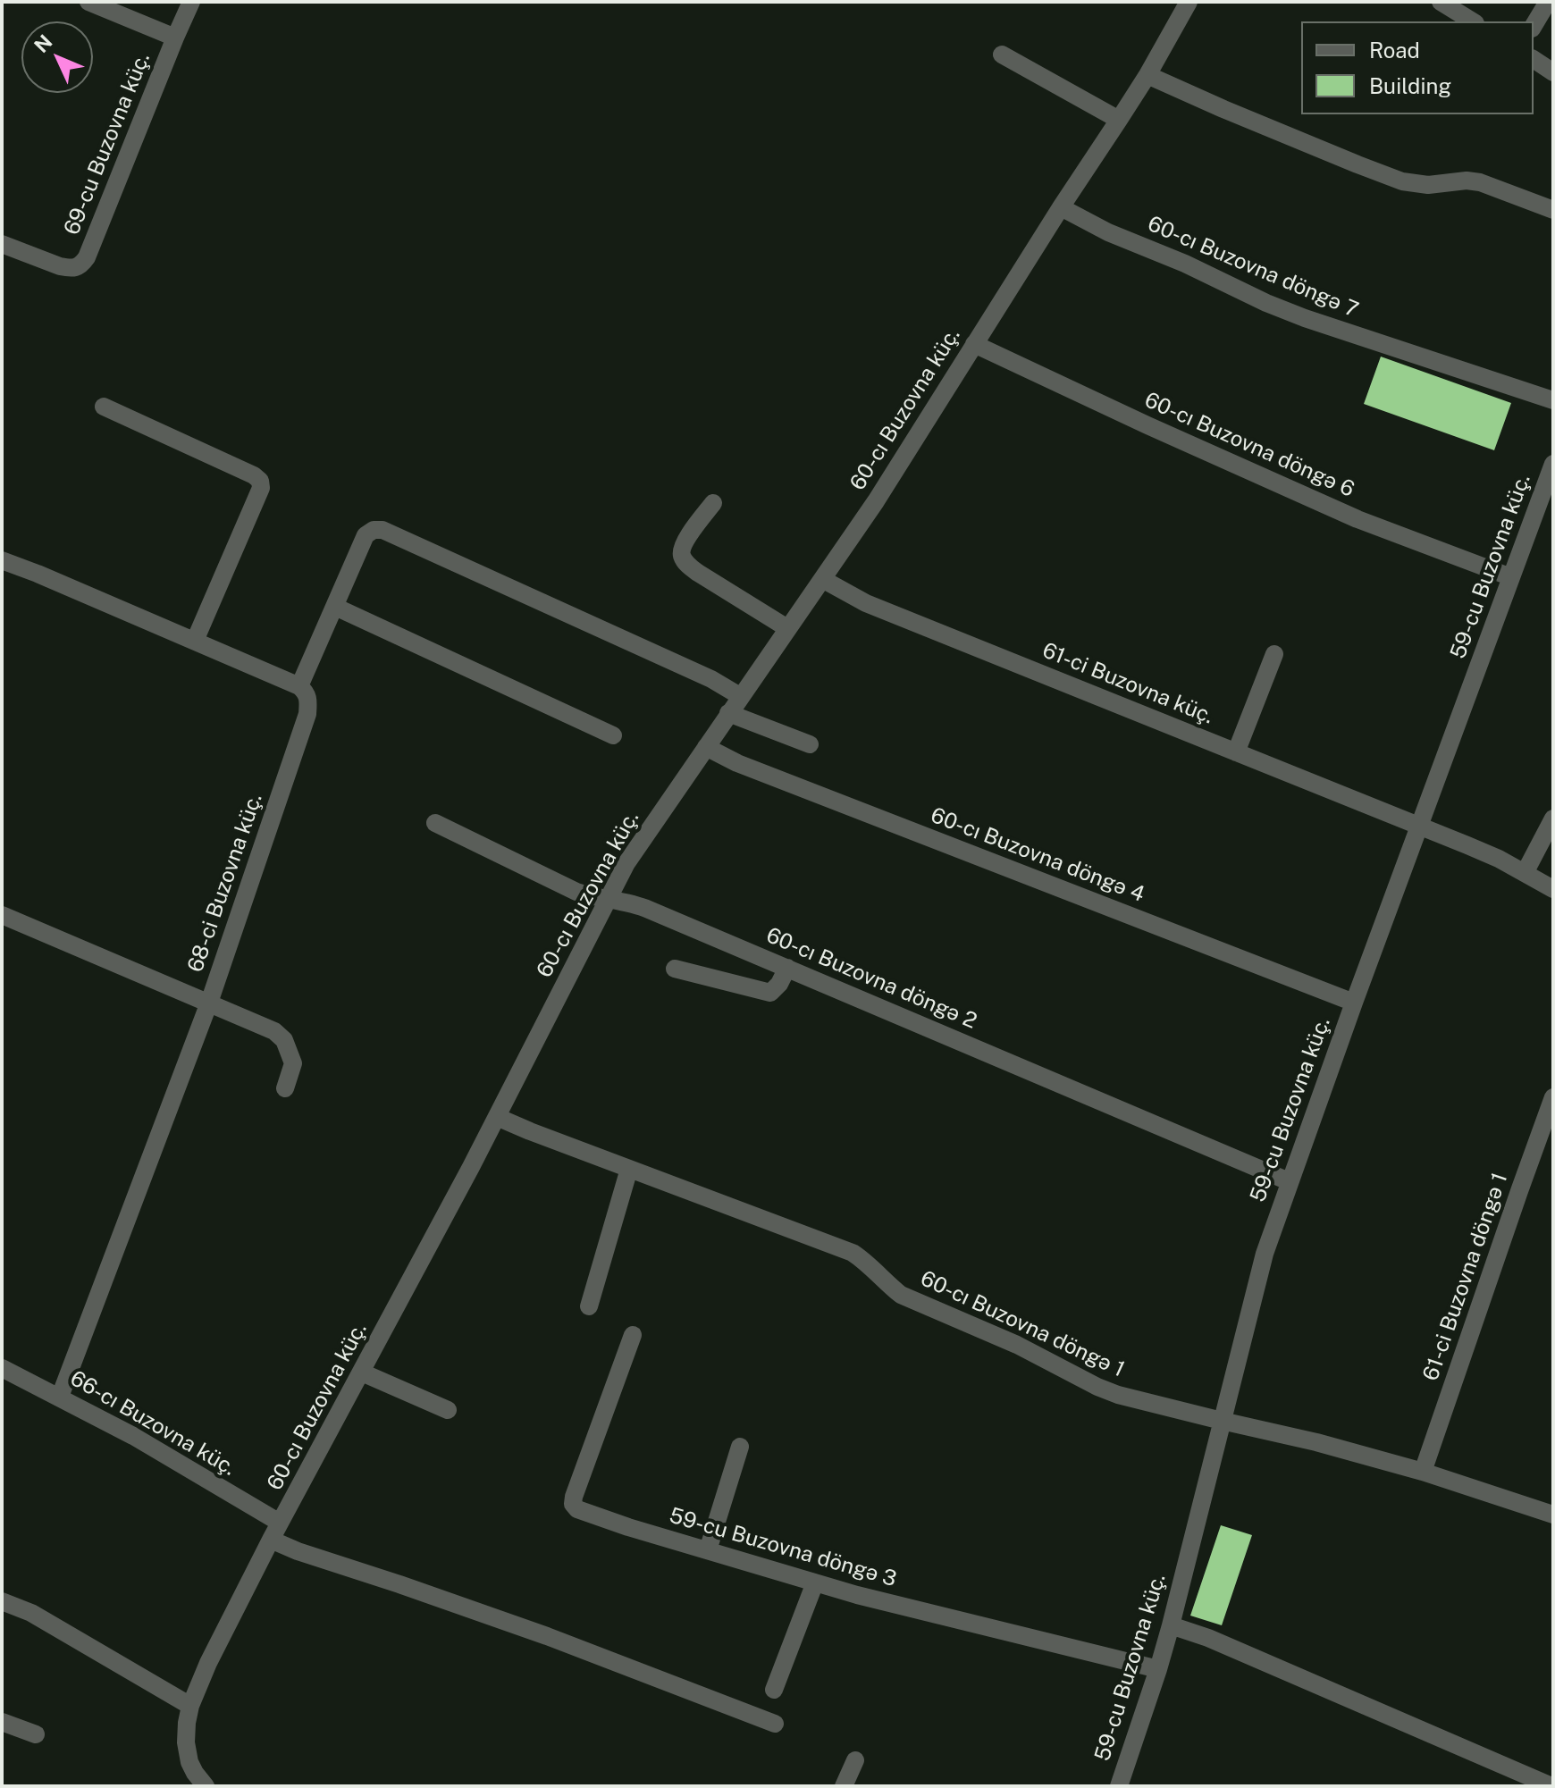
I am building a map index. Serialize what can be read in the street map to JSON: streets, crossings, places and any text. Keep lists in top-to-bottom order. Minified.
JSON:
{"streets":{"street":["69-cu Buzovna küç.","60-cı Buzovna döngə 7","60-cı Buzovna küç.","60-cı Buzovna döngə 6","59-cu Buzovna küç.","61-ci Buzovna küç.","60-cı Buzovna döngə 4","68-ci Buzovna küç.","60-cı Buzovna döngə 2","61-ci Buzovna döngə 1","60-cı Buzovna döngə 1","66-cı Buzovna küç.","59-cu Buzovna döngə 3"]},"crossings":[["60-cı Buzovna döngə 7","60-cı Buzovna küç."],["60-cı Buzovna küç.","60-cı Buzovna döngə 6"],["60-cı Buzovna küç.","61-ci Buzovna küç."],["60-cı Buzovna küç.","60-cı Buzovna döngə 4"],["60-cı Buzovna küç.","60-cı Buzovna döngə 2"],["60-cı Buzovna küç.","60-cı Buzovna döngə 1"],["60-cı Buzovna küç.","66-cı Buzovna küç."],["60-cı Buzovna döngə 6","59-cu Buzovna küç."],["59-cu Buzovna küç.","61-ci Buzovna küç."],["59-cu Buzovna küç.","60-cı Buzovna döngə 4"],["59-cu Buzovna küç.","60-cı Buzovna döngə 2"],["59-cu Buzovna küç.","60-cı Buzovna döngə 1"],["59-cu Buzovna küç.","59-cu Buzovna döngə 3"],["68-ci Buzovna küç.","66-cı Buzovna küç."],["61-ci Buzovna döngə 1","60-cı Buzovna döngə 1"]],"legend":["Road","Building"],"north":"top left"}
